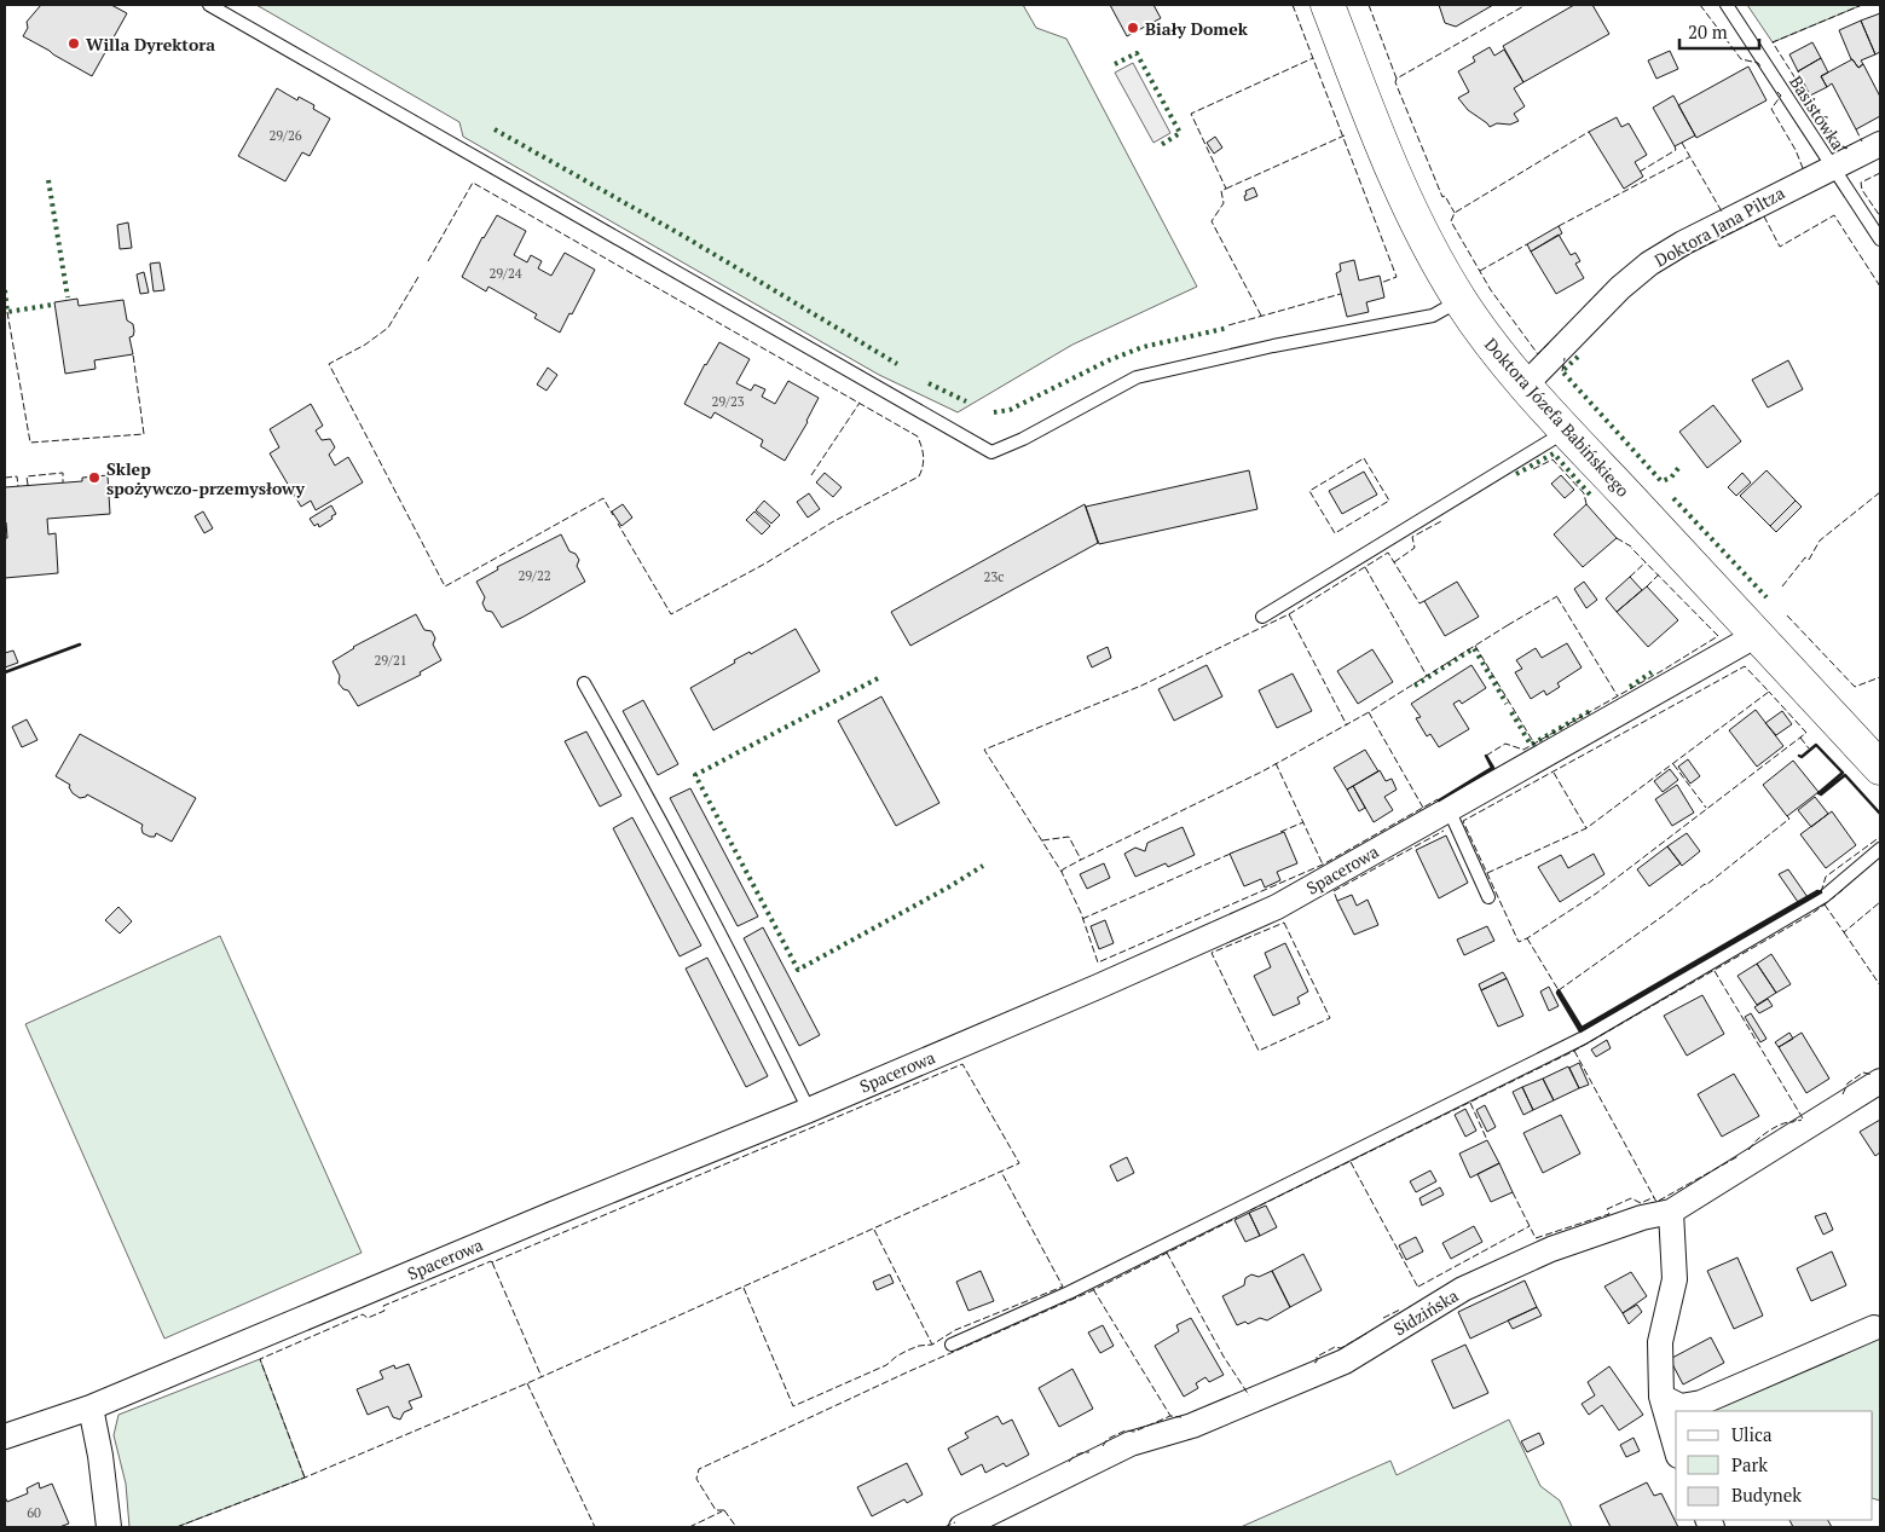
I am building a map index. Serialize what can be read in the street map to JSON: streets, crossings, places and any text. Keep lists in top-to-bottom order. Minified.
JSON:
{"streets":{"street":["Doktora Jana Piltza","Doktora Józefa Babińskiego","Spacerowa","Sidzińska"],"lane":["Basistówka"]},"crossings":[["Basistówka","Doktora Jana Piltza"],["Doktora Jana Piltza","Doktora Józefa Babińskiego"],["Doktora Józefa Babińskiego","Spacerowa"]],"places":["Biały Domek","Willa Dyrektora","Sklep spożywczo-przemysłowy"],"house_numbers":["29/26","29/24","29/23","29/22","23c","29/21","60"],"legend":["Ulica","Park","Budynek"],"scale_bar":"20 m"}
